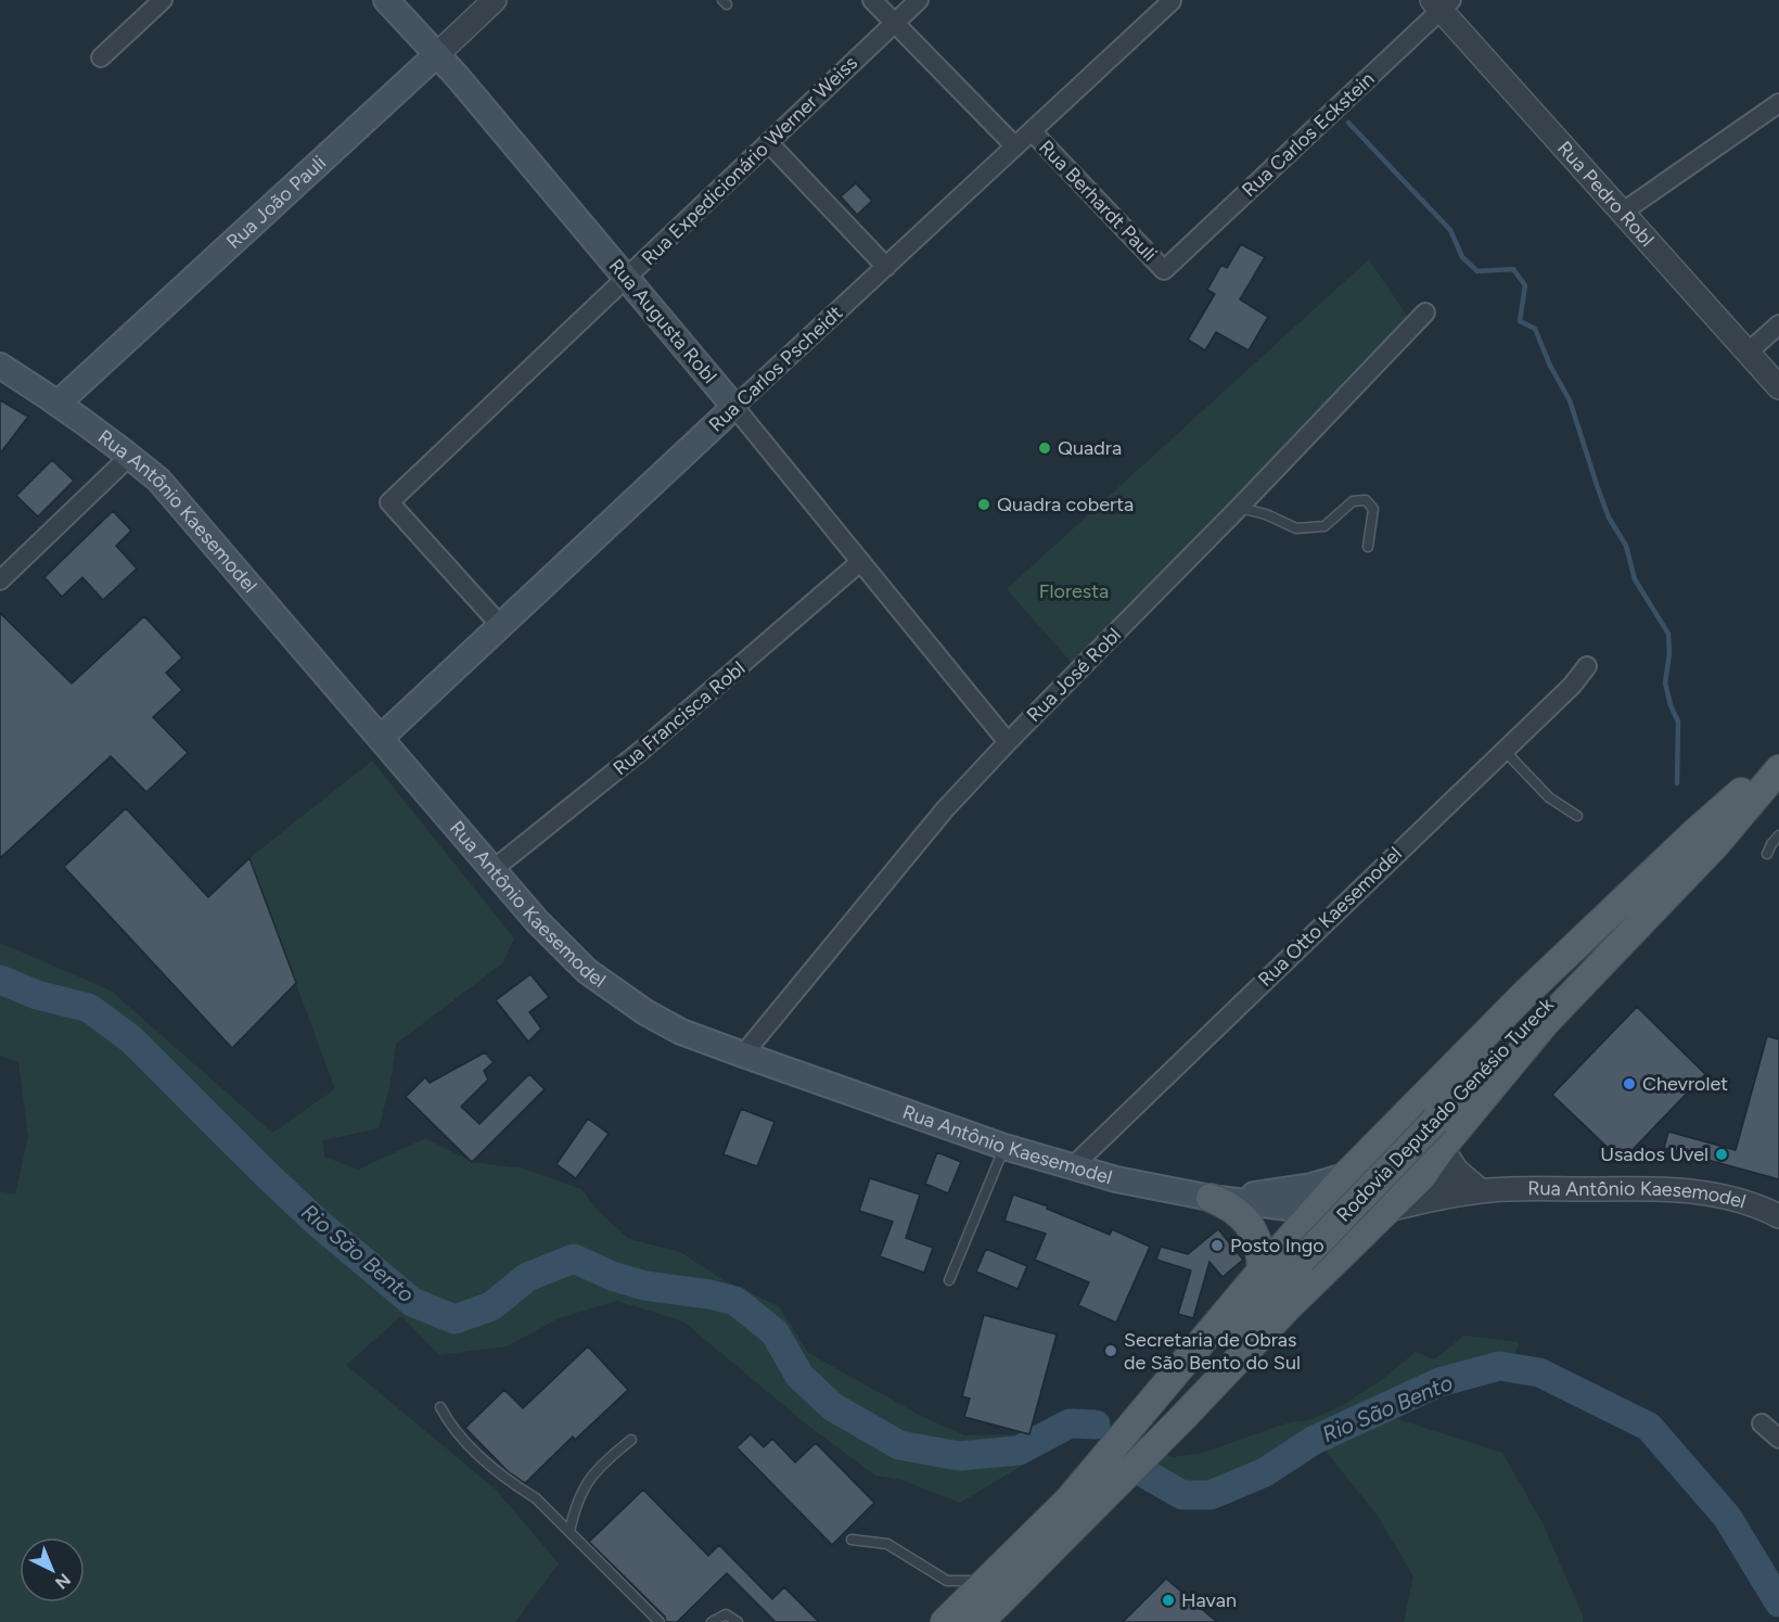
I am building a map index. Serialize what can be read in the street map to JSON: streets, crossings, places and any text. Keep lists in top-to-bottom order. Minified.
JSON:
{"streets":{"main road":["Rua João Pauli","Rua Augusta Robl","Rua Carlos Pscheidt","Rua Antônio Kaesemodel","Rodovia Deputado Genésio Tureck"],"street":["Rua Carlos Eckstein","Rua Expedicionário Werner Weiss","Rua Pedro Robl","Rua Berhardt Pauli","Rua José Robl","Rua Francisca Robl","Rua Otto Kaesemodel"]},"crossings":[["Rua Carlos Eckstein","Rua Pedro Robl"],["Rua Carlos Eckstein","Rua Berhardt Pauli"],["Rua Expedicionário Werner Weiss","Rua Berhardt Pauli"],["Rua Expedicionário Werner Weiss","Rua Augusta Robl"],["Rua Expedicionário Werner Weiss","Rua Carlos Pscheidt"],["Rua Berhardt Pauli","Rua Carlos Pscheidt"],["Rua João Pauli","Rua Augusta Robl"],["Rua João Pauli","Rua Antônio Kaesemodel"],["Rua Augusta Robl","Rua Carlos Pscheidt"],["Rua Augusta Robl","Rua José Robl"],["Rua Augusta Robl","Rua Francisca Robl"],["Rua Carlos Pscheidt","Rua Antônio Kaesemodel"],["Rua Antônio Kaesemodel","Rua José Robl"],["Rua Antônio Kaesemodel","Rua Francisca Robl"],["Rua Antônio Kaesemodel","Rua Otto Kaesemodel"]],"water":["Rio São Bento"],"parks":["Floresta"],"places":["Quadra","Quadra coberta","Chevrolet","Usados Uvel","Posto Ingo","Secretaria de Obras de São Bento do Sul","Havan"],"north":"bottom right"}
